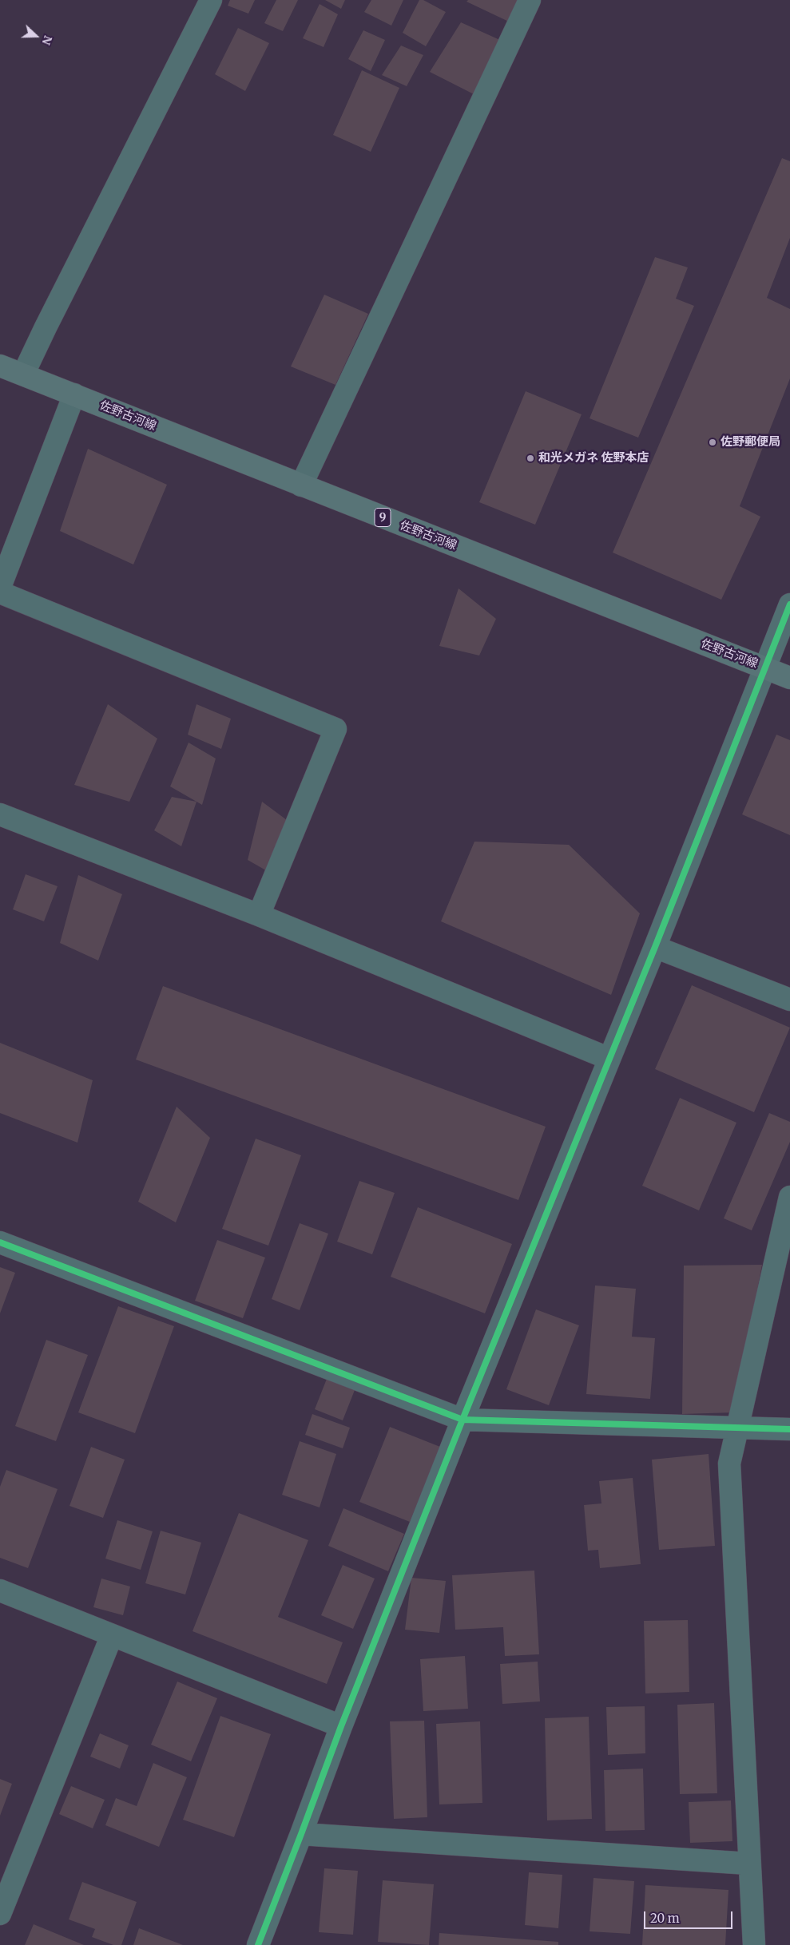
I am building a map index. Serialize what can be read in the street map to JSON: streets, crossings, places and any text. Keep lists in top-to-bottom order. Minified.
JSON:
{"streets":{"main road":["佐野古河線","9"]},"places":["佐野郵便局","和光メガネ 佐野本店"],"scale_bar":"20 m","north":"right"}
